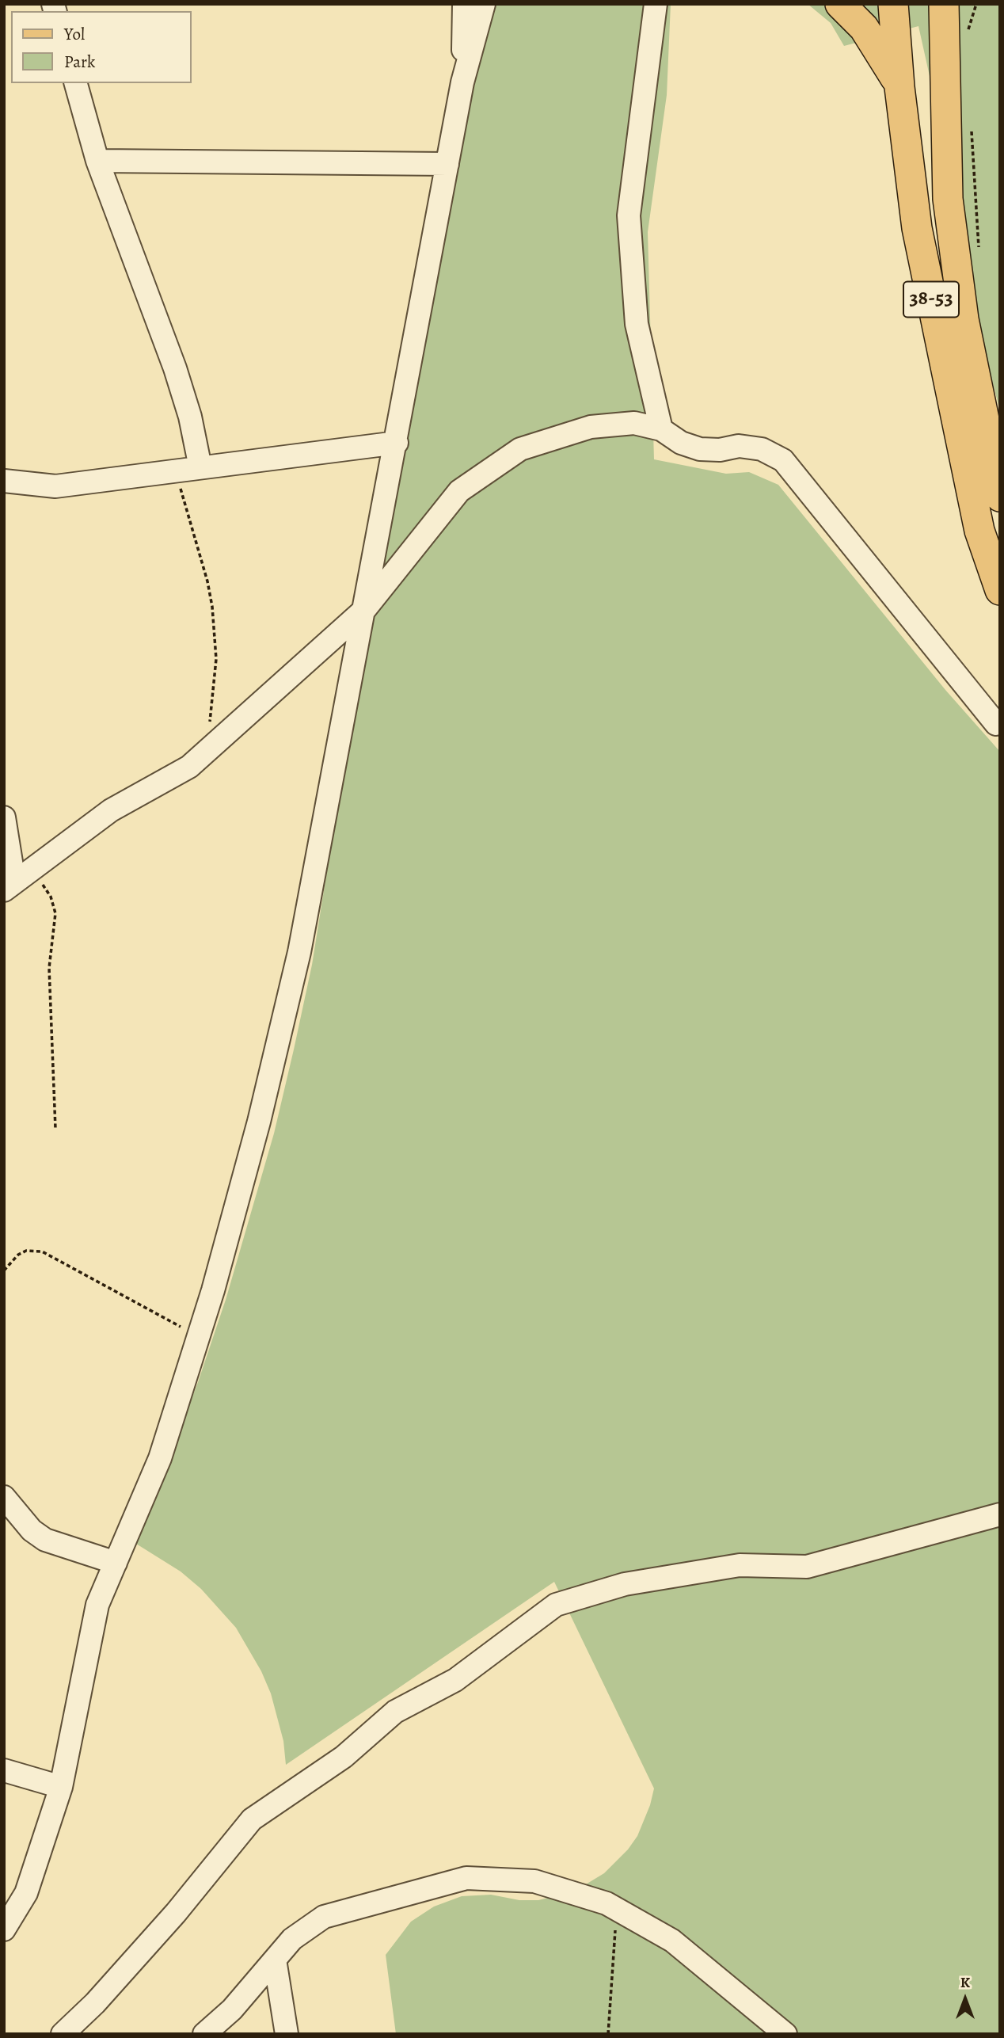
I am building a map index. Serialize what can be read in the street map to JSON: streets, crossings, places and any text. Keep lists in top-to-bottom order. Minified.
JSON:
{"streets":{"main road":["38-53"]},"legend":["Yol","Park"],"north":"top"}
